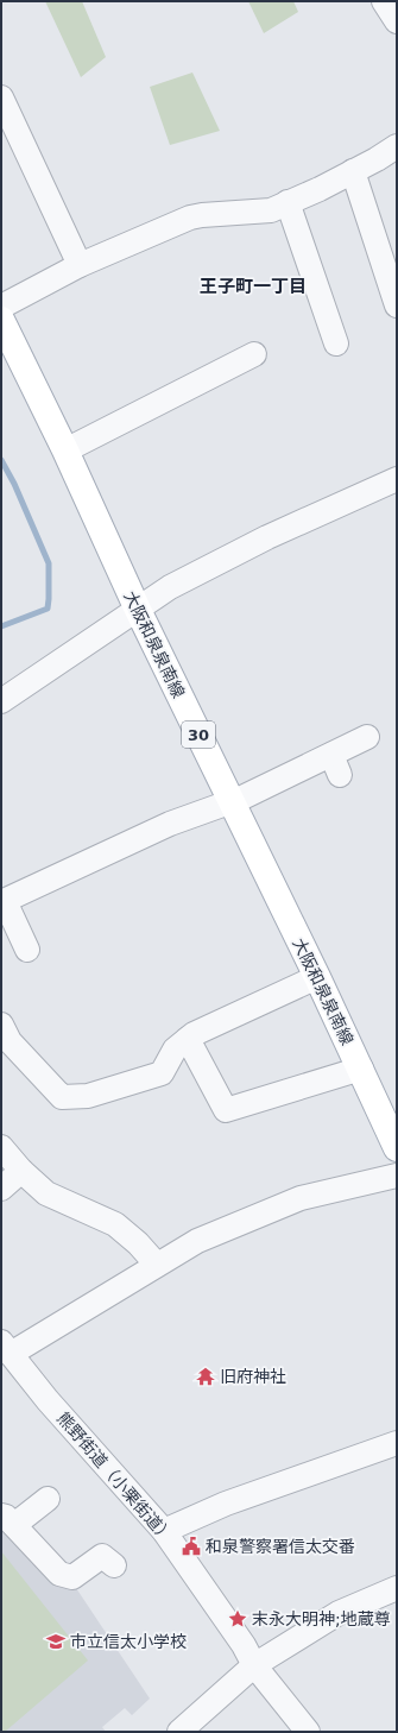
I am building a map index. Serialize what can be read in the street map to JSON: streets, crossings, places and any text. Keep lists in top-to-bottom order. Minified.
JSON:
{"streets":{"main road":["大阪和泉泉南線","30"],"street":["熊野街道（小栗街道）"]},"districts":["王子町一丁目"],"places":{"temple":["旧府神社"],"public building":["和泉警察署信太交番"],"place":["末永大明神;地蔵尊"],"school or university":["市立信太小学校"]}}
